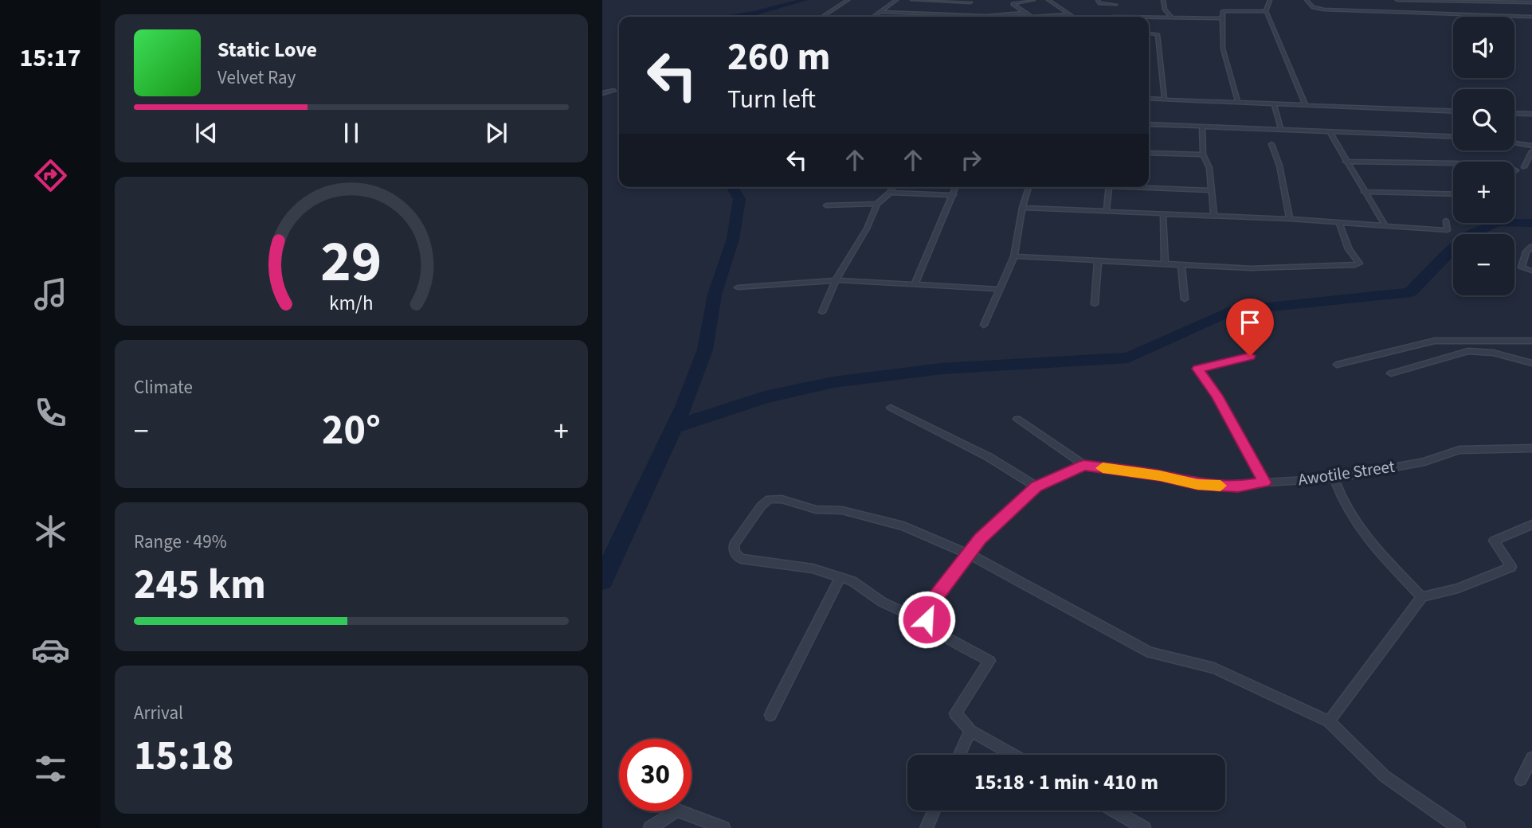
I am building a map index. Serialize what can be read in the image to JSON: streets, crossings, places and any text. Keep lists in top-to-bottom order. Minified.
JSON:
{"streets":{"street":["Awotile Street"]},"page":{"tabs":"15:17","map_buttons":["+","−"],"turn":["260 m","Turn left"],"song":["Static Love","Velvet Ray"],"tile":["Climate",["Range · 49%","245 km"],["Arrival","15:18"]],"heat":["−","20°","+"],"limit":"30","trip":"15:18 · 1 min · 410 m","gauge":["29","km/h"]}}
